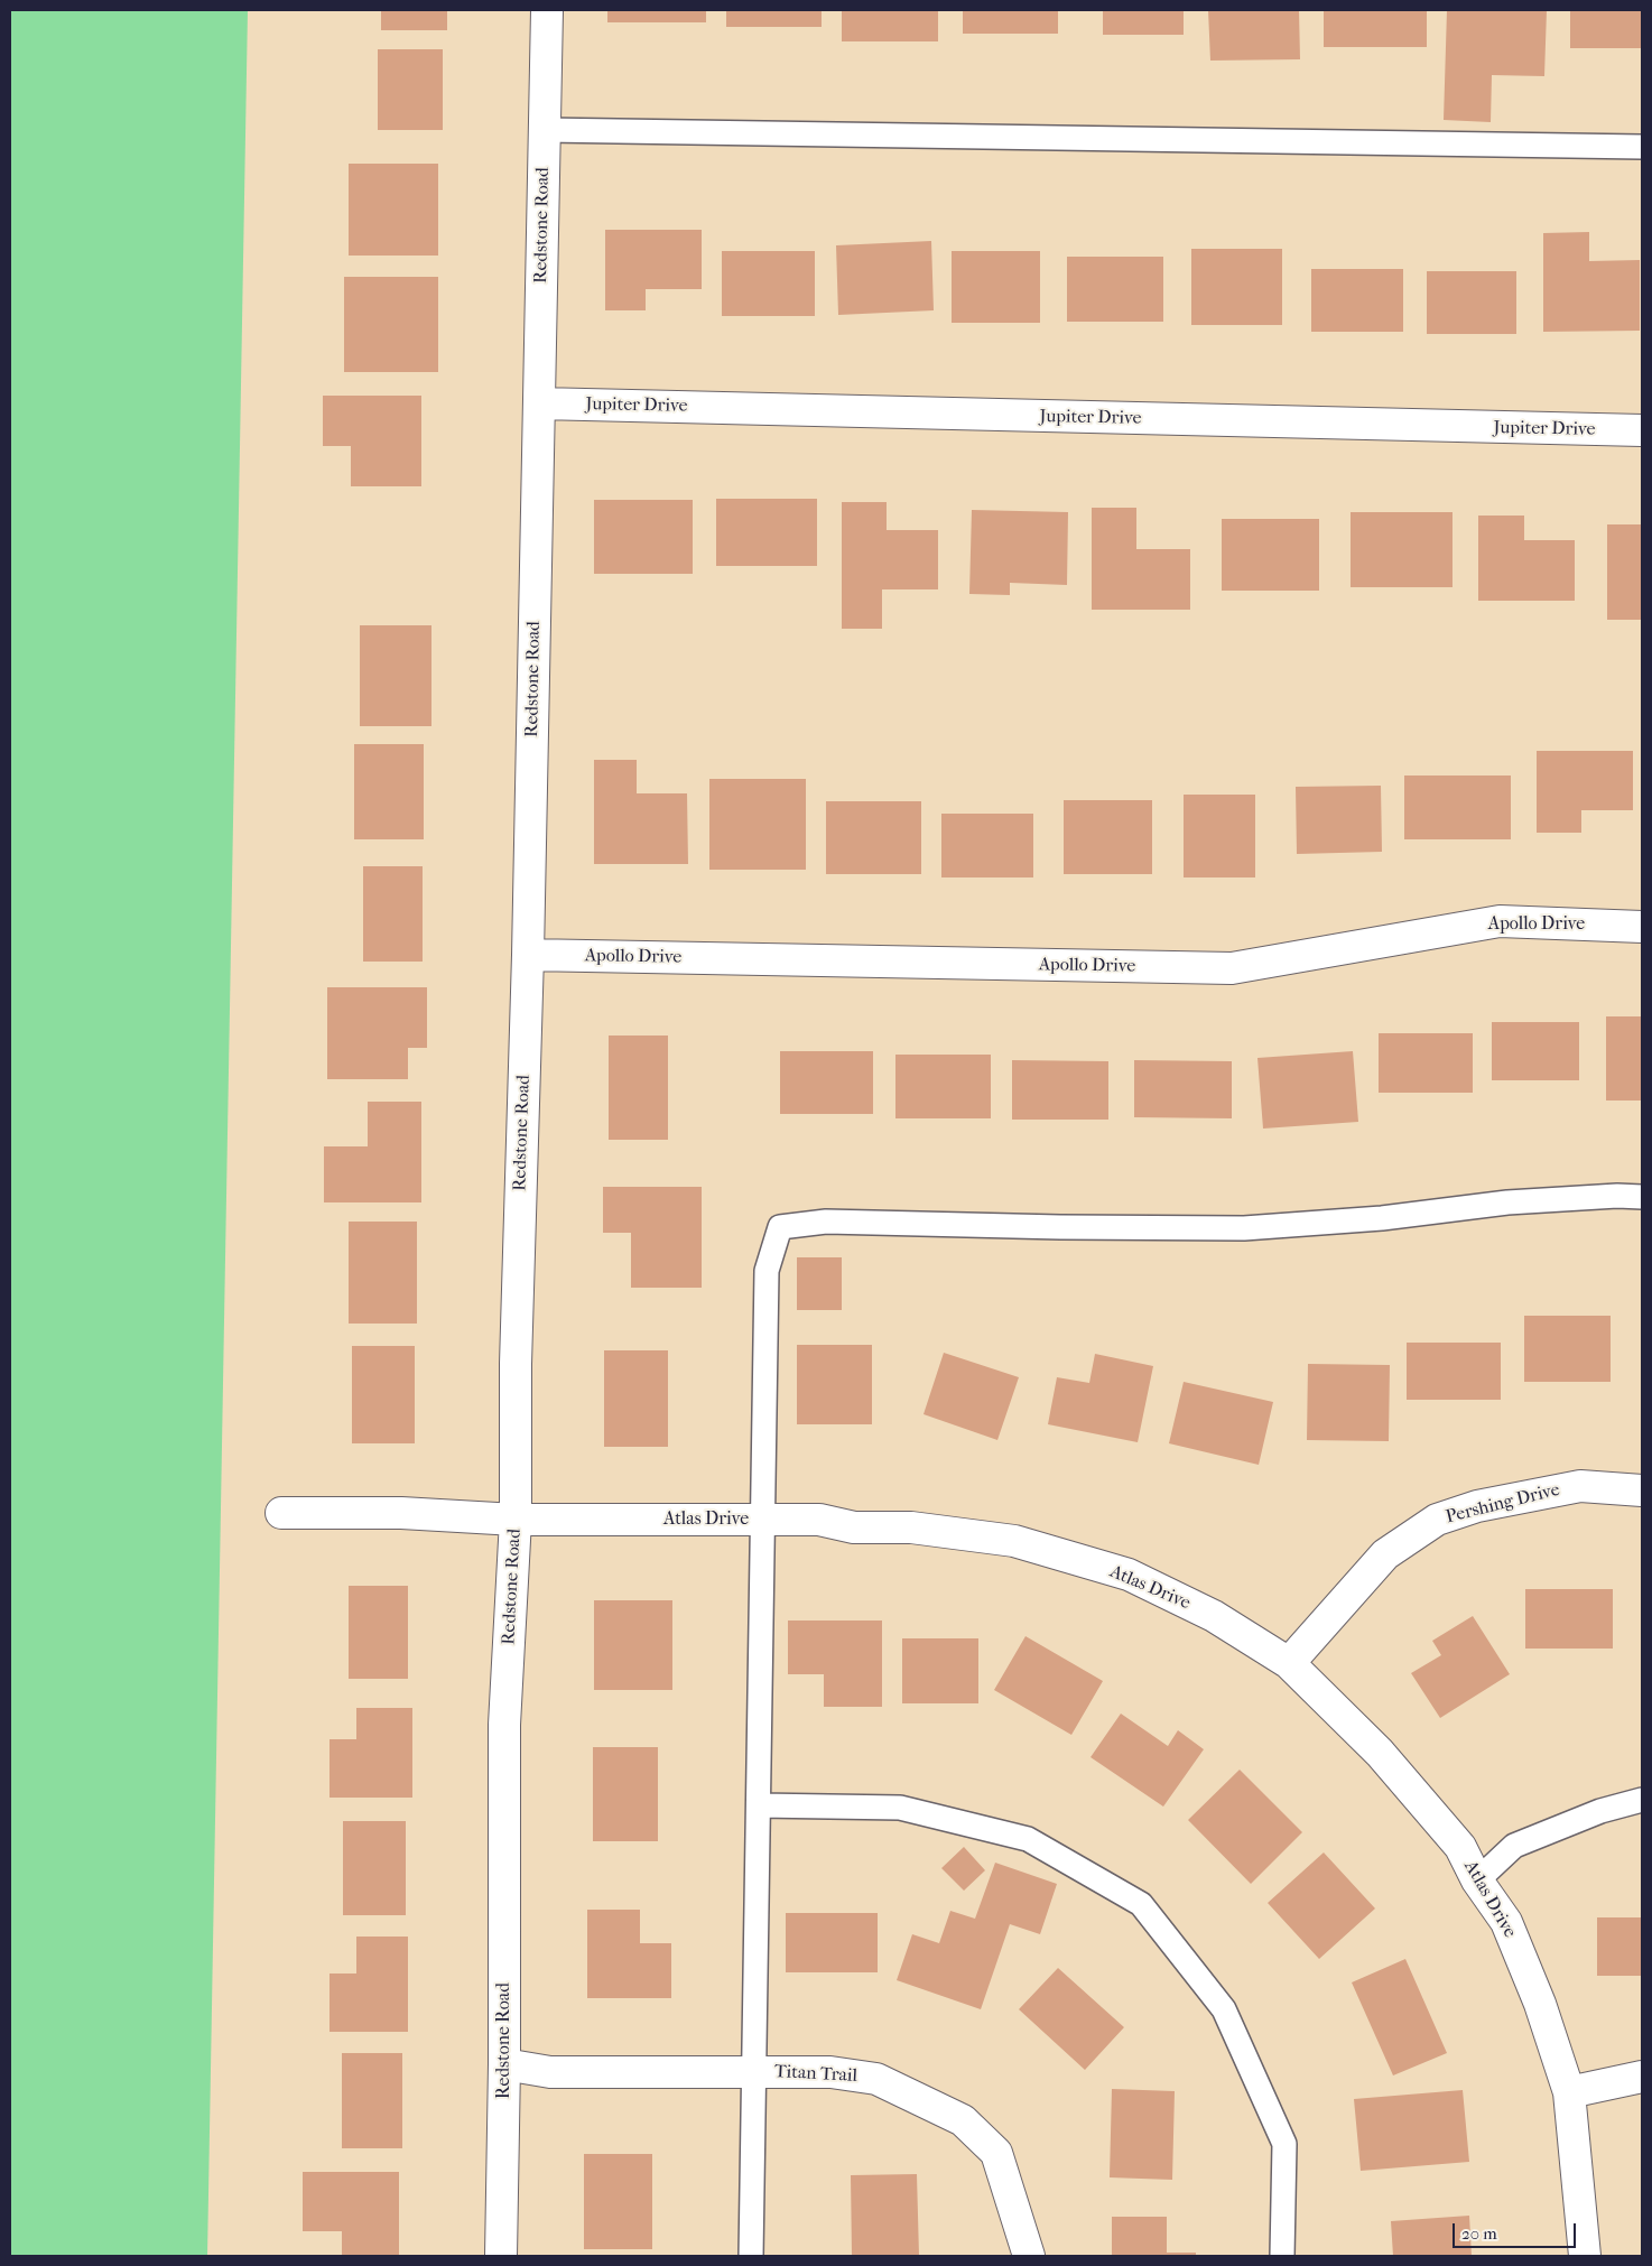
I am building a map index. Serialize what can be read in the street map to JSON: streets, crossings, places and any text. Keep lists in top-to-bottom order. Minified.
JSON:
{"streets":{"street":["Redstone Road","Jupiter Drive","Apollo Drive","Pershing Drive","Atlas Drive","Titan Trail"]},"crossings":[["Redstone Road","Jupiter Drive"],["Redstone Road","Apollo Drive"],["Redstone Road","Atlas Drive"],["Redstone Road","Titan Trail"],["Pershing Drive","Atlas Drive"]],"scale_bar":"20 m"}
